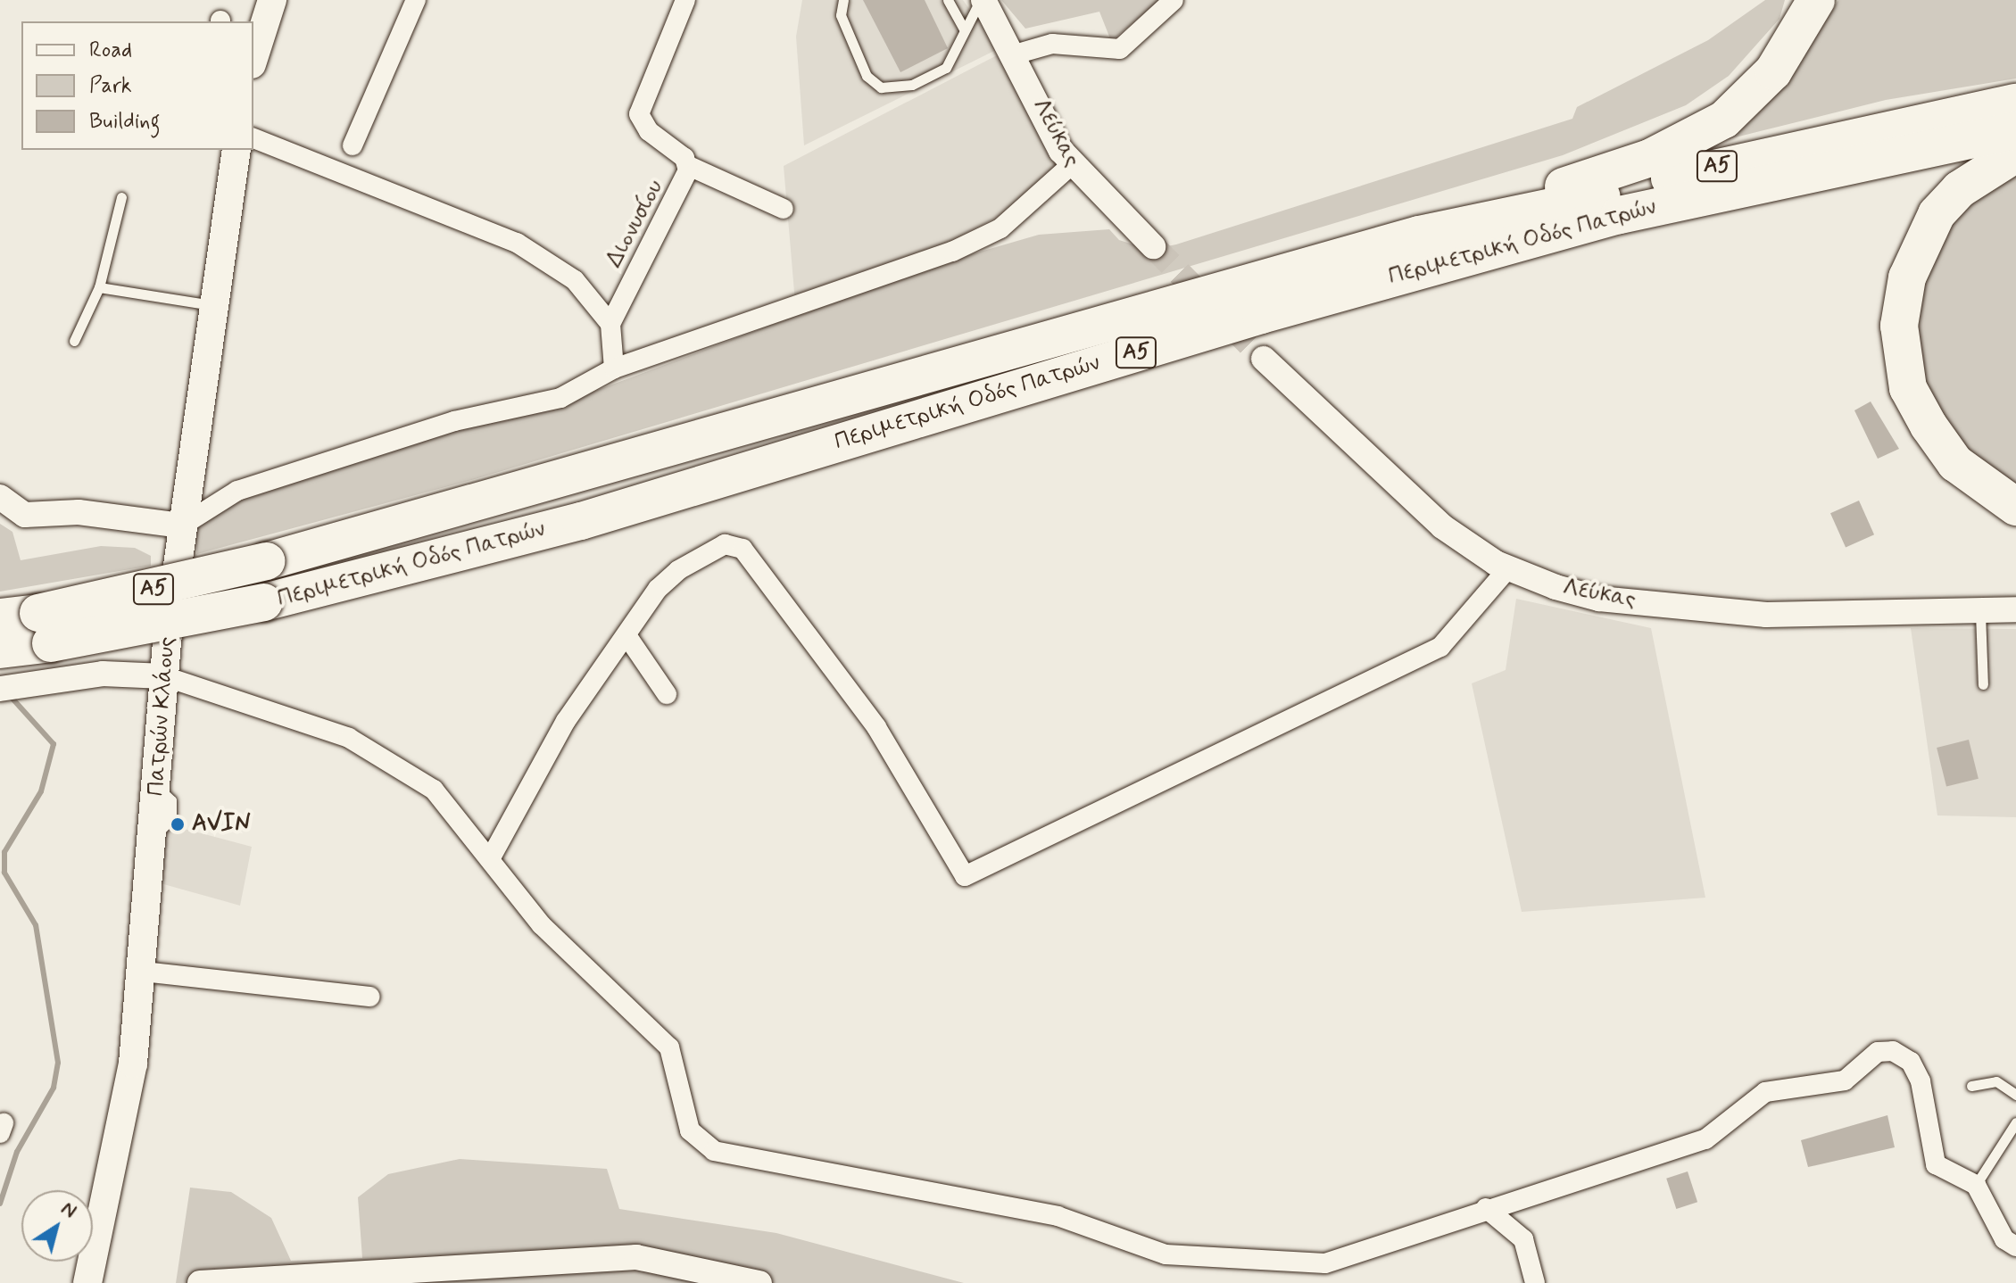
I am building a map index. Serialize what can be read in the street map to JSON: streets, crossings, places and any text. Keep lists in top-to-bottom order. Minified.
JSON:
{"streets":{"highway":["Α5","Περιμετρική Οδός Πατρών"],"main road":["Πατρών Κλάους"],"street":["Λεύκας","Διονυσίου"]},"places":["AVIN"],"legend":["Road","Park","Building"],"north":"top right"}
